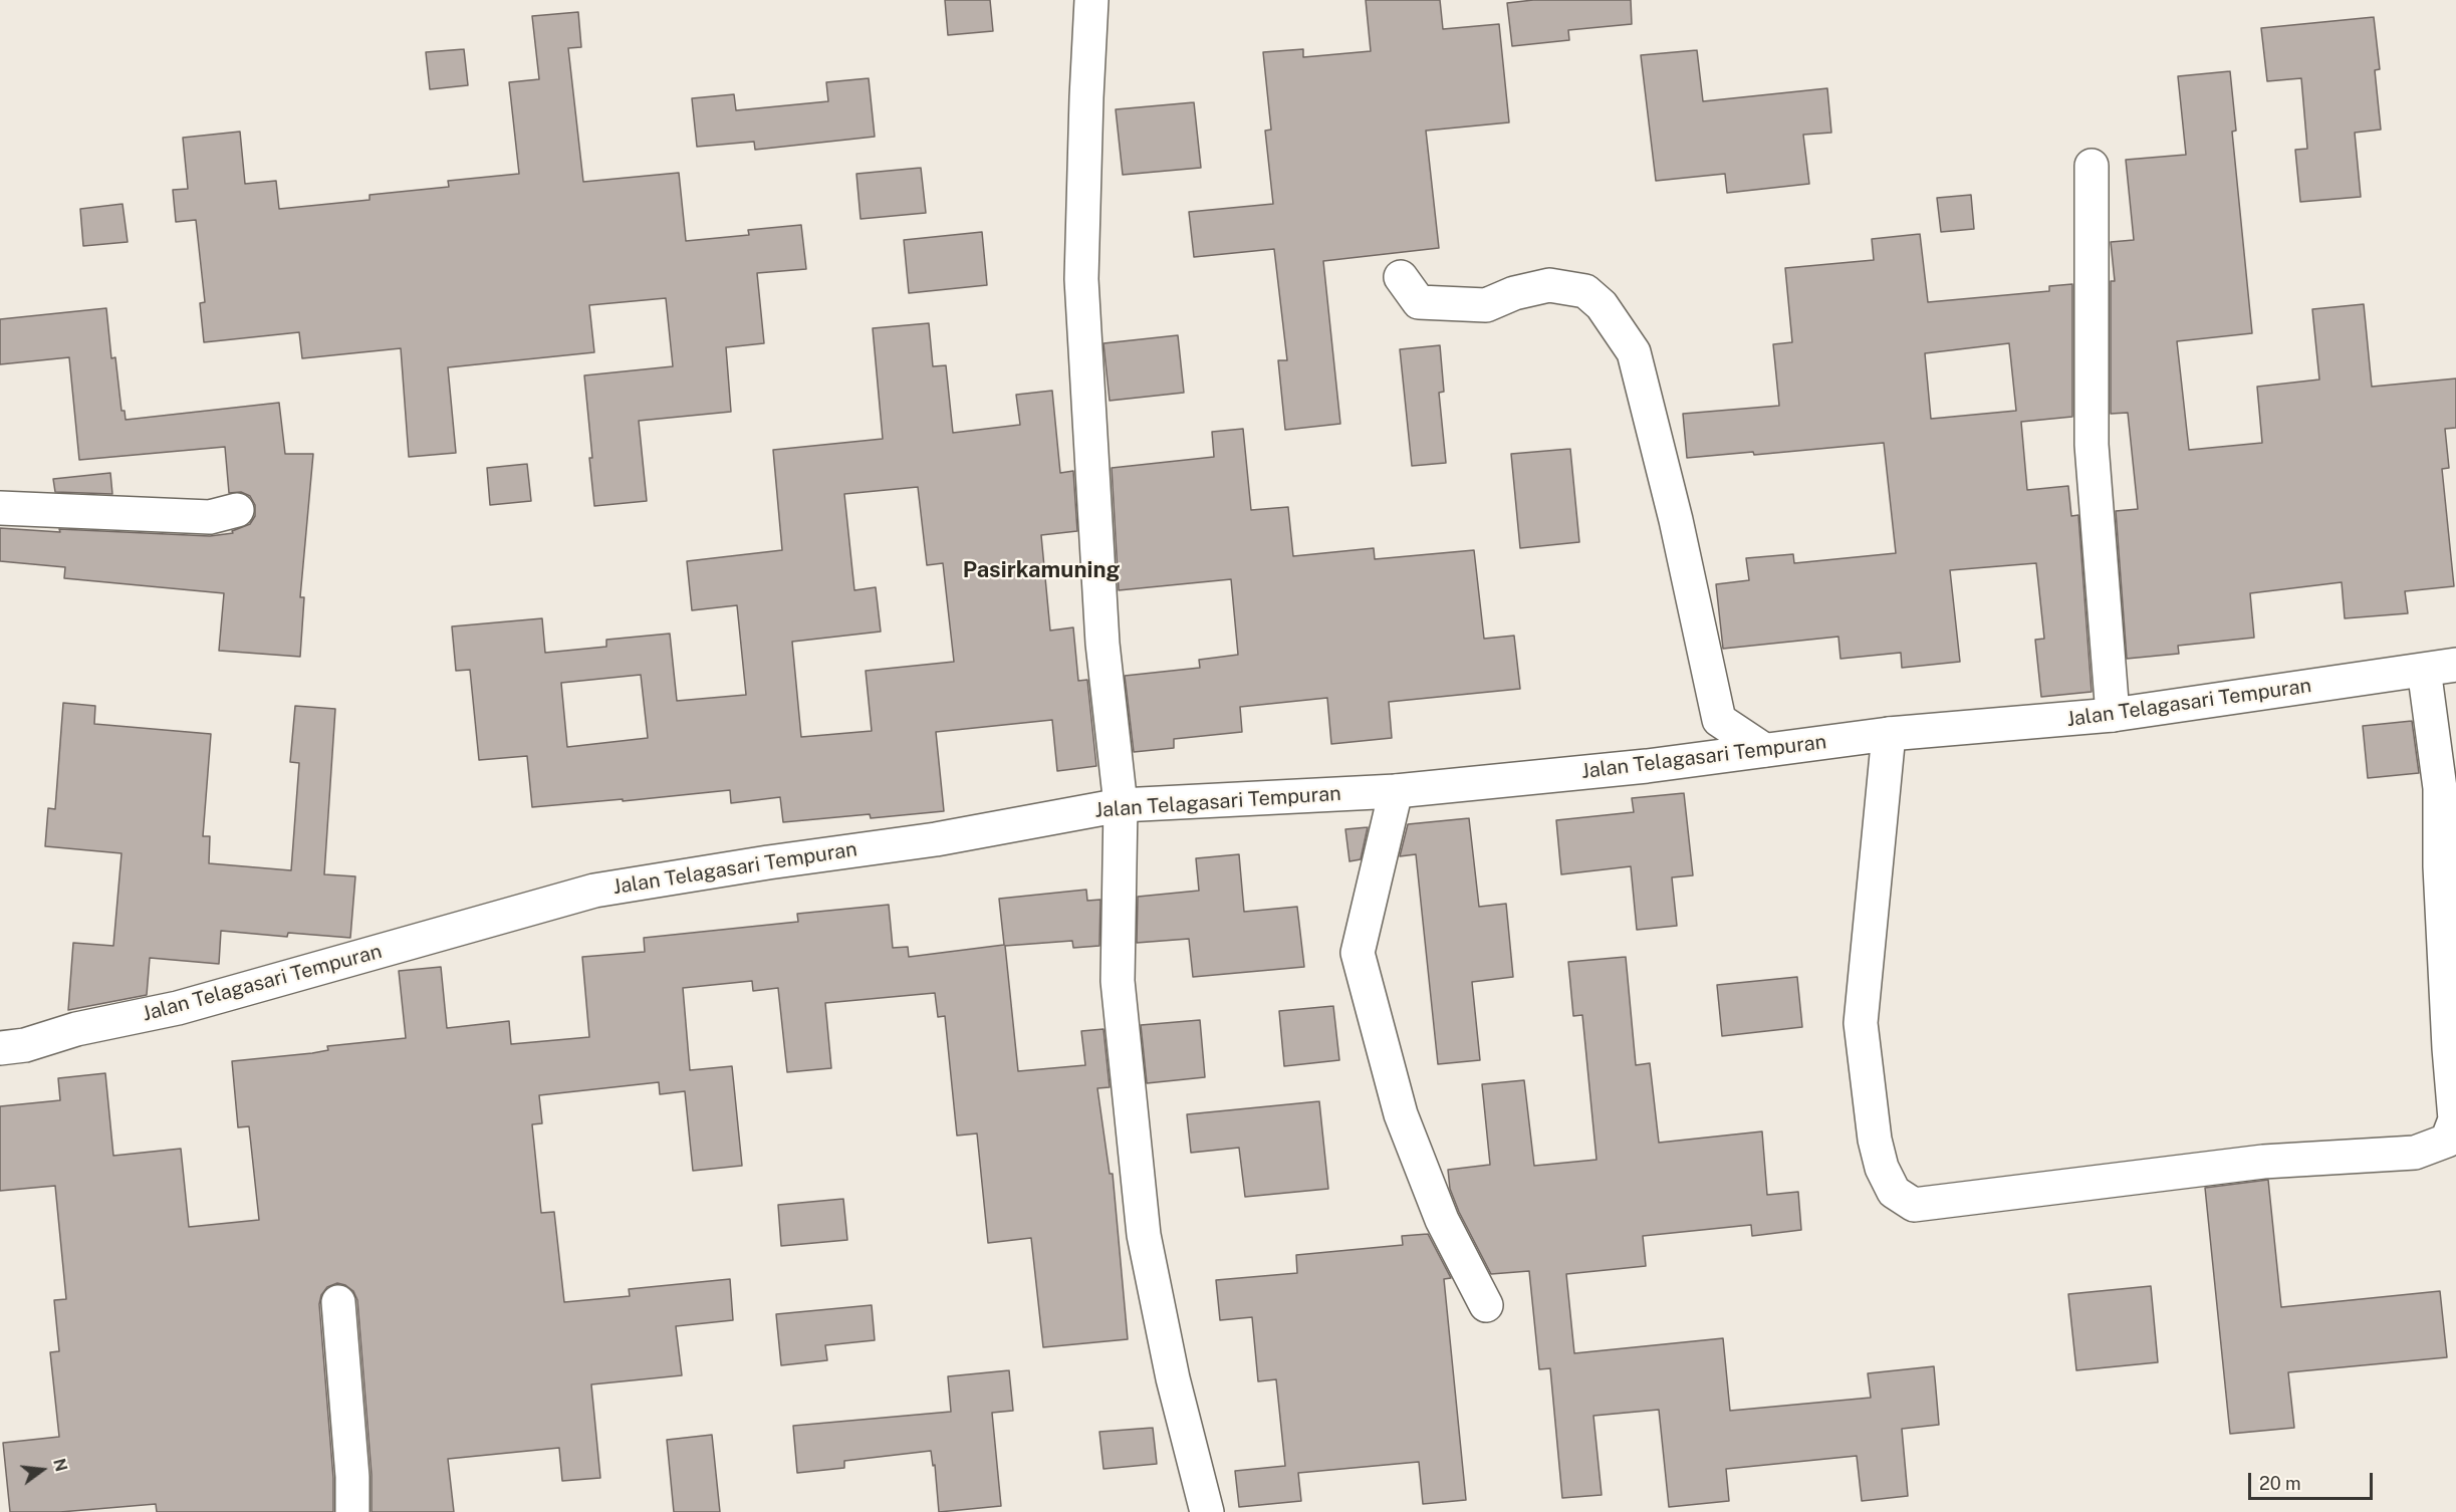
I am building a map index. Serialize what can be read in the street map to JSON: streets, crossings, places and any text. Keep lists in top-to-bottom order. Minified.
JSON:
{"streets":{"street":["Jalan Telagasari Tempuran"]},"districts":["Pasirkamuning"],"scale_bar":"20 m","north":"right"}
